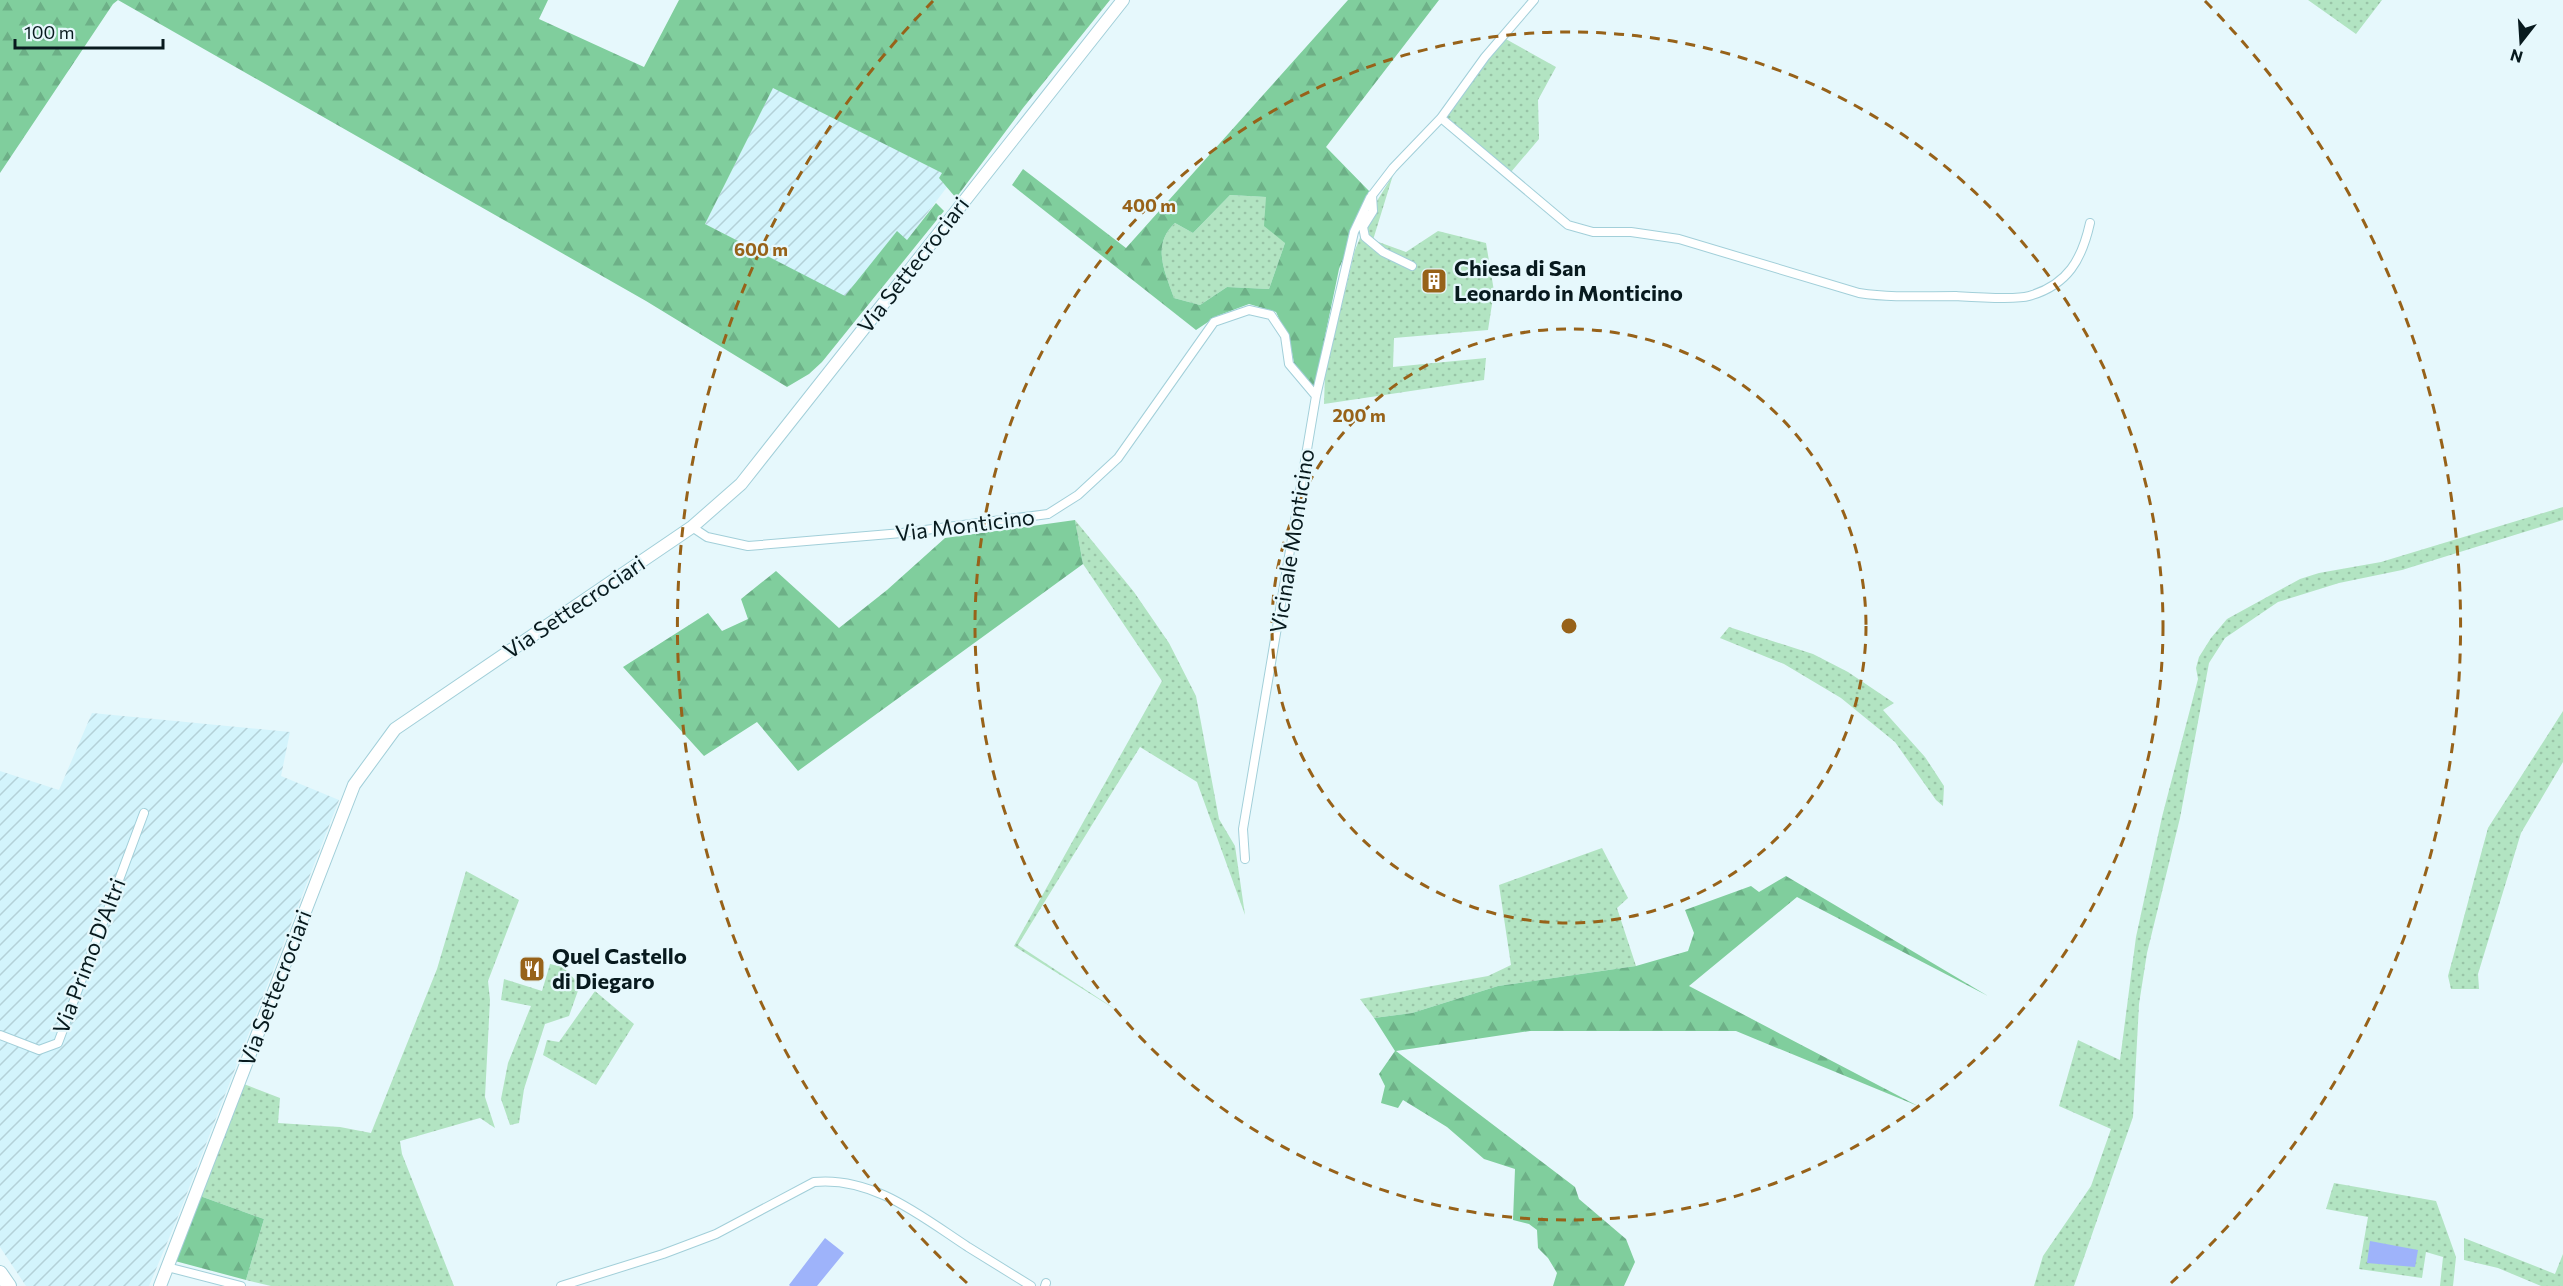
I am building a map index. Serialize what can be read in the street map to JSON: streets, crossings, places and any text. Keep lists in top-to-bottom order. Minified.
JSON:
{"streets":{"main road":["Via Settecrociari"],"street":["Via Monticino","Vicinale Monticino","Via Primo D'Altri"]},"crossings":[["Via Settecrociari","Via Monticino"],["Via Monticino","Vicinale Monticino"]],"places":{"building":["Chiesa di San Leonardo in Monticino"],"restaurant":["Quel Castello di Diegaro"]},"scale_bar":"100 m","north":"bottom","rings":["400 m","600 m","200 m"]}
